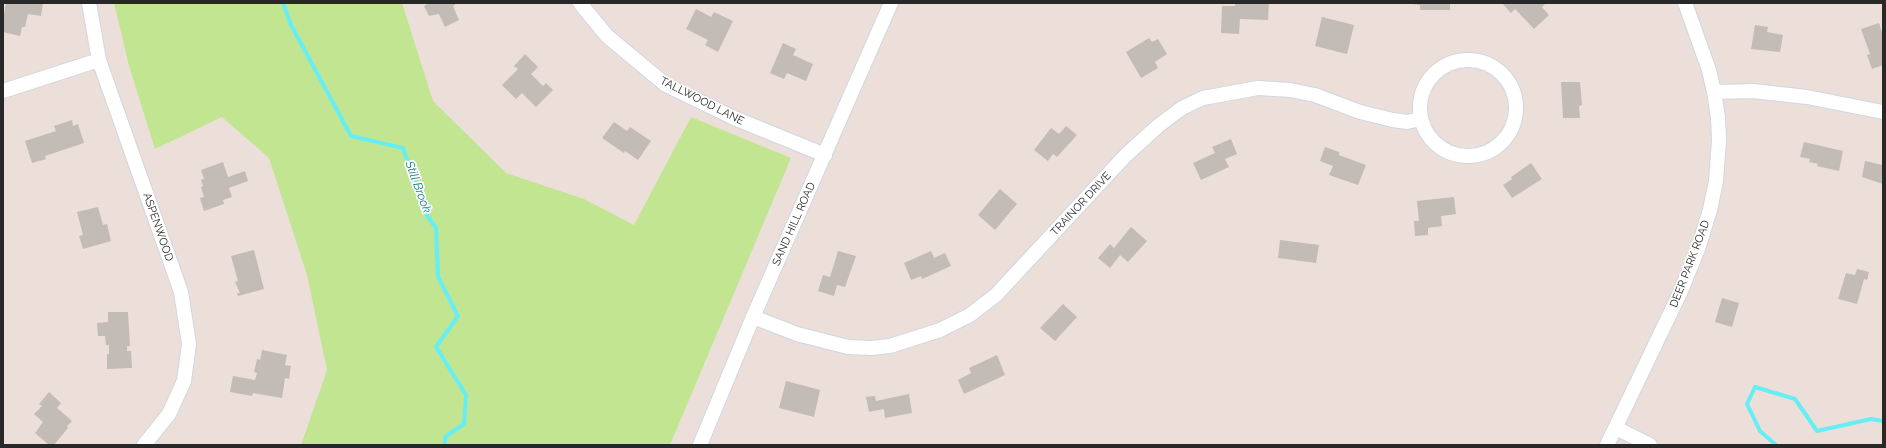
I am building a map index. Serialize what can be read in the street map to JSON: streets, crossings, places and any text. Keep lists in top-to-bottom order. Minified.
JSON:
{"streets":{"street":["TALLWOOD LANE","TRAINOR DRIVE","SAND HILL ROAD","ASPENWOOD","DEER PARK ROAD"]},"crossings":[["TALLWOOD LANE","SAND HILL ROAD"],["TRAINOR DRIVE","SAND HILL ROAD"]],"water":["Still Brook"]}
